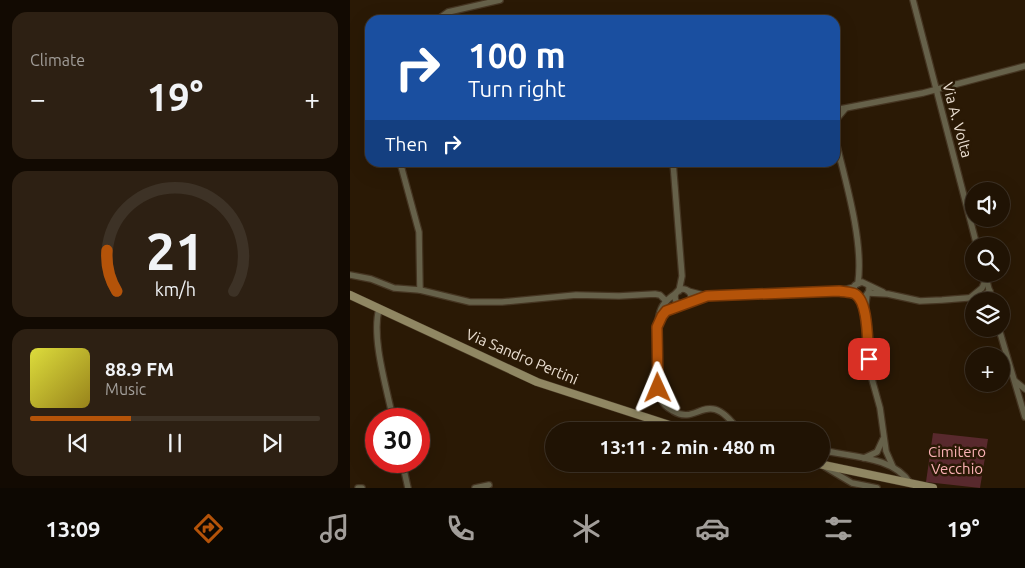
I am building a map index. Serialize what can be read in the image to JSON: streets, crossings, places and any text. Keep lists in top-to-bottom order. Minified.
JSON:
{"streets":{"main road":["Via Sandro Pertini"],"street":["Via A. Volta"]},"parks":["Cimitero Vecchio"],"page":{"tile":"Climate","turn":["100 m","Turn right"],"heat":["−","19°","+"],"then":"Then","map_buttons":"+","song":["88.9 FM","Music"],"limit":"30","trip":"13:11 · 2 min · 480 m","tabs":["13:09","19°"],"gauge":["21","km/h"]}}
